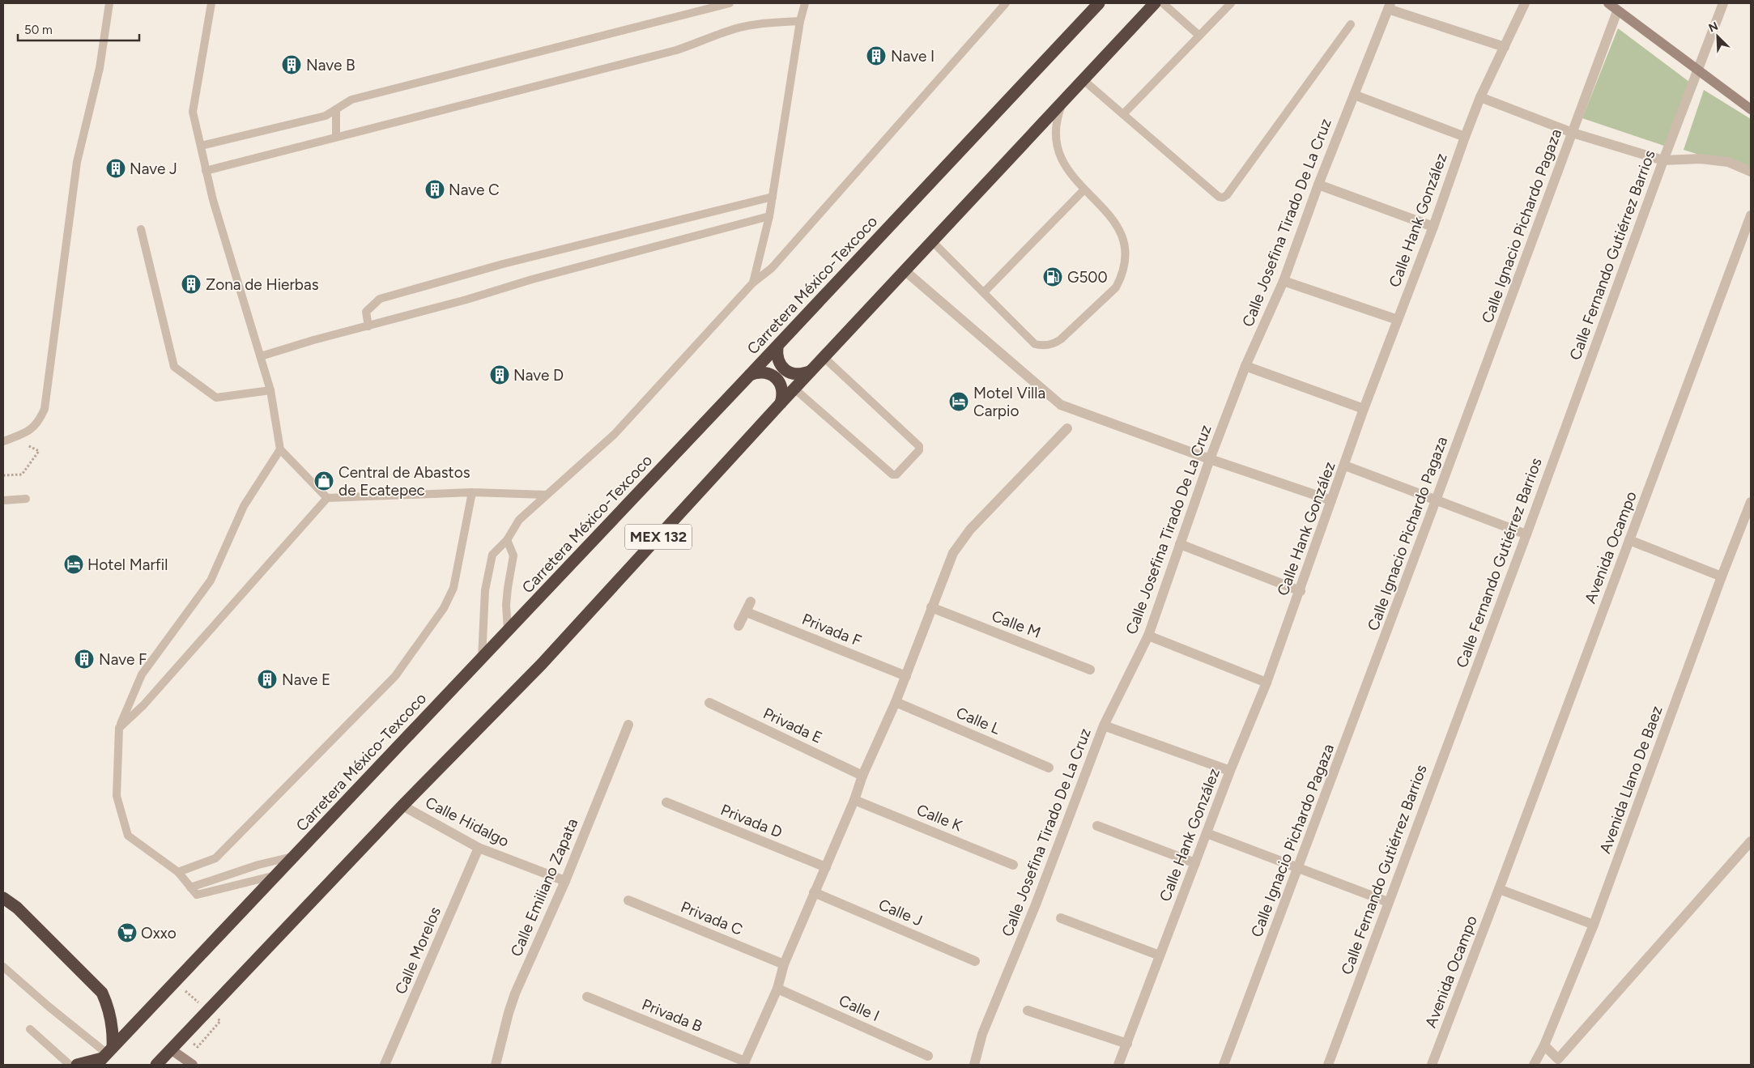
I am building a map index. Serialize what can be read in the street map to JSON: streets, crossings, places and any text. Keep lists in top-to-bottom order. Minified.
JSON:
{"streets":{"highway":["Carretera México-Texcoco","MEX 132"],"street":["Calle Hank González","Calle Josefina Tirado De La Cruz","Calle Ignacio Pichardo Pagaza","Calle Fernando Gutiérrez Barrios","Avenida Ocampo","Calle M","Privada F","Calle L","Privada E","Avenida Llano De Baez","Calle K","Privada D","Calle Hidalgo","Calle Emiliano Zapata","Calle J","Privada C","Calle Morelos","Calle I","Privada B"]},"crossings":[["MEX 132","Calle Hidalgo"],["Calle Hidalgo","Calle Emiliano Zapata"],["Calle Hidalgo","Calle Morelos"]],"places":{"building":["Nave I","Nave B","Nave J","Nave C","Zona de Hierbas","Nave D","Nave F","Nave E"],"fuel station":["G500"],"hotel":["Motel Villa Carpio","Hotel Marfil"],"shop":["Central de Abastos de Ecatepec"],"supermarket":["Oxxo"]},"scale_bar":"50 m","north":"top left"}
